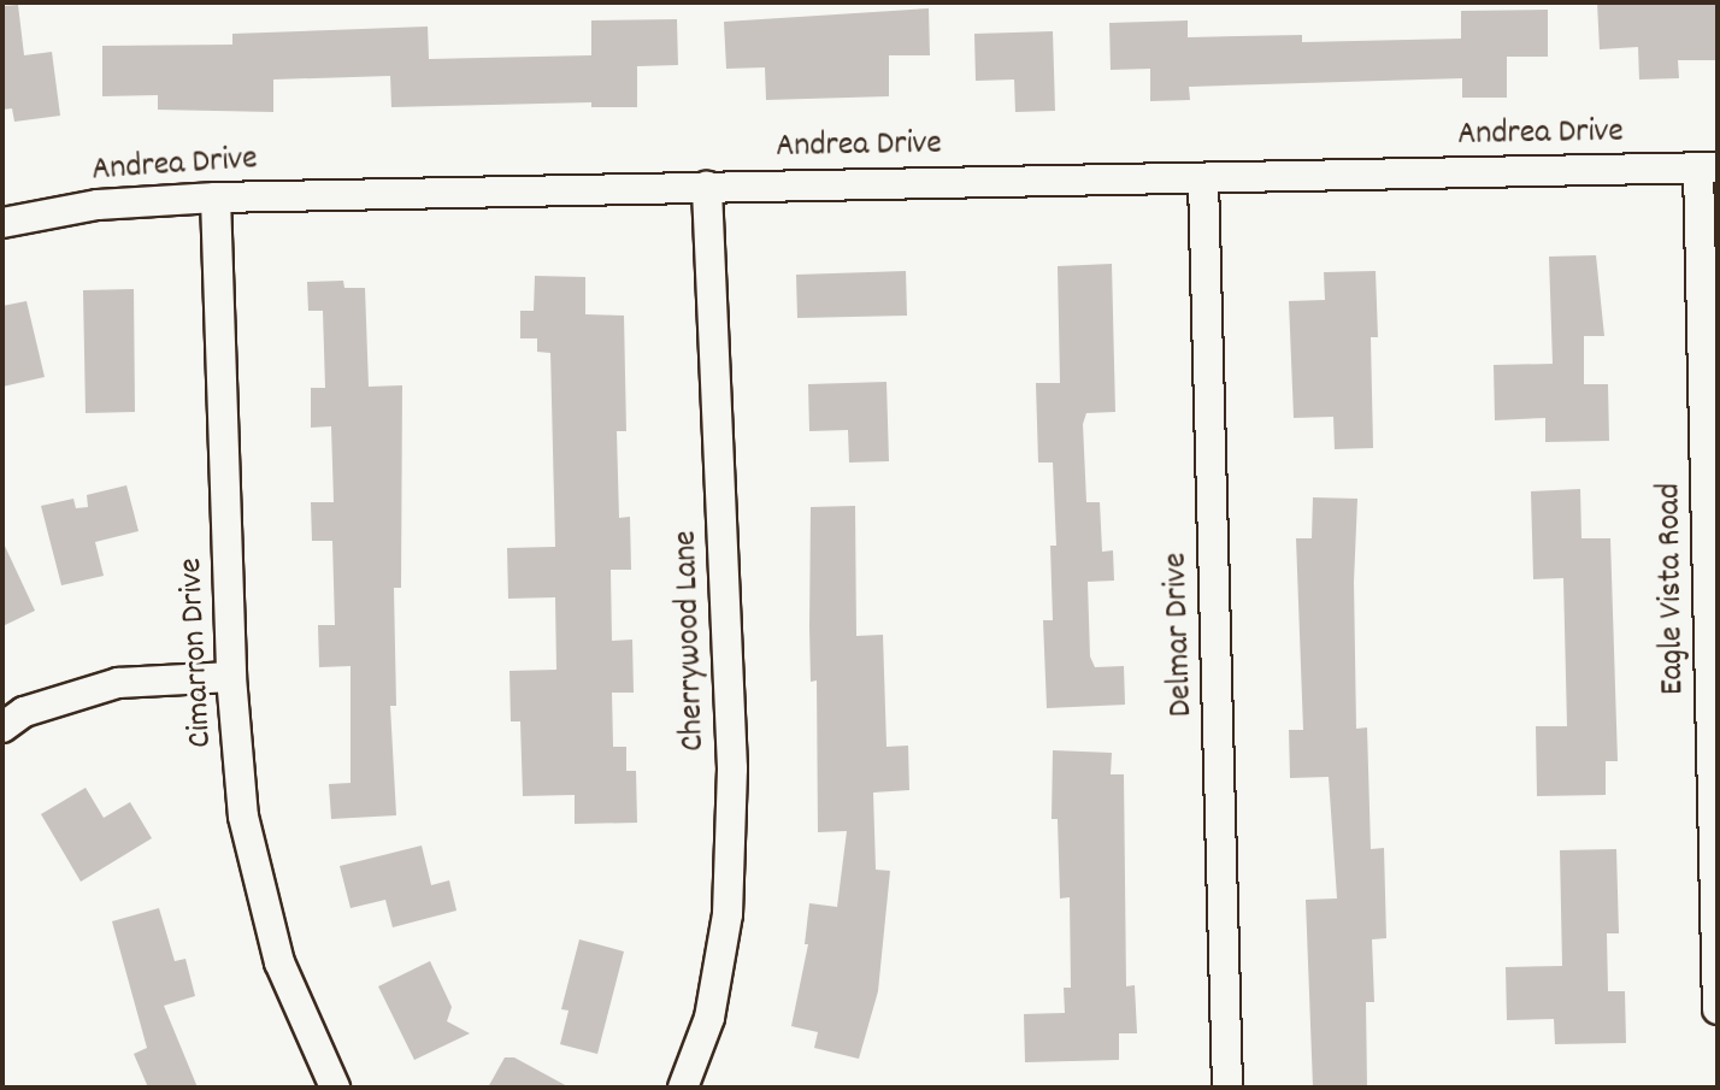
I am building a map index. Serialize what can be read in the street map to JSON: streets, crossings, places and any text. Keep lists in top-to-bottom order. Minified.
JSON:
{"streets":{"street":["Andrea Drive","Eagle Vista Road","Delmar Drive","Cherrywood Lane","Cimarron Drive"]},"crossings":[["Andrea Drive","Eagle Vista Road"],["Andrea Drive","Delmar Drive"],["Andrea Drive","Cherrywood Lane"],["Andrea Drive","Cimarron Drive"]]}
